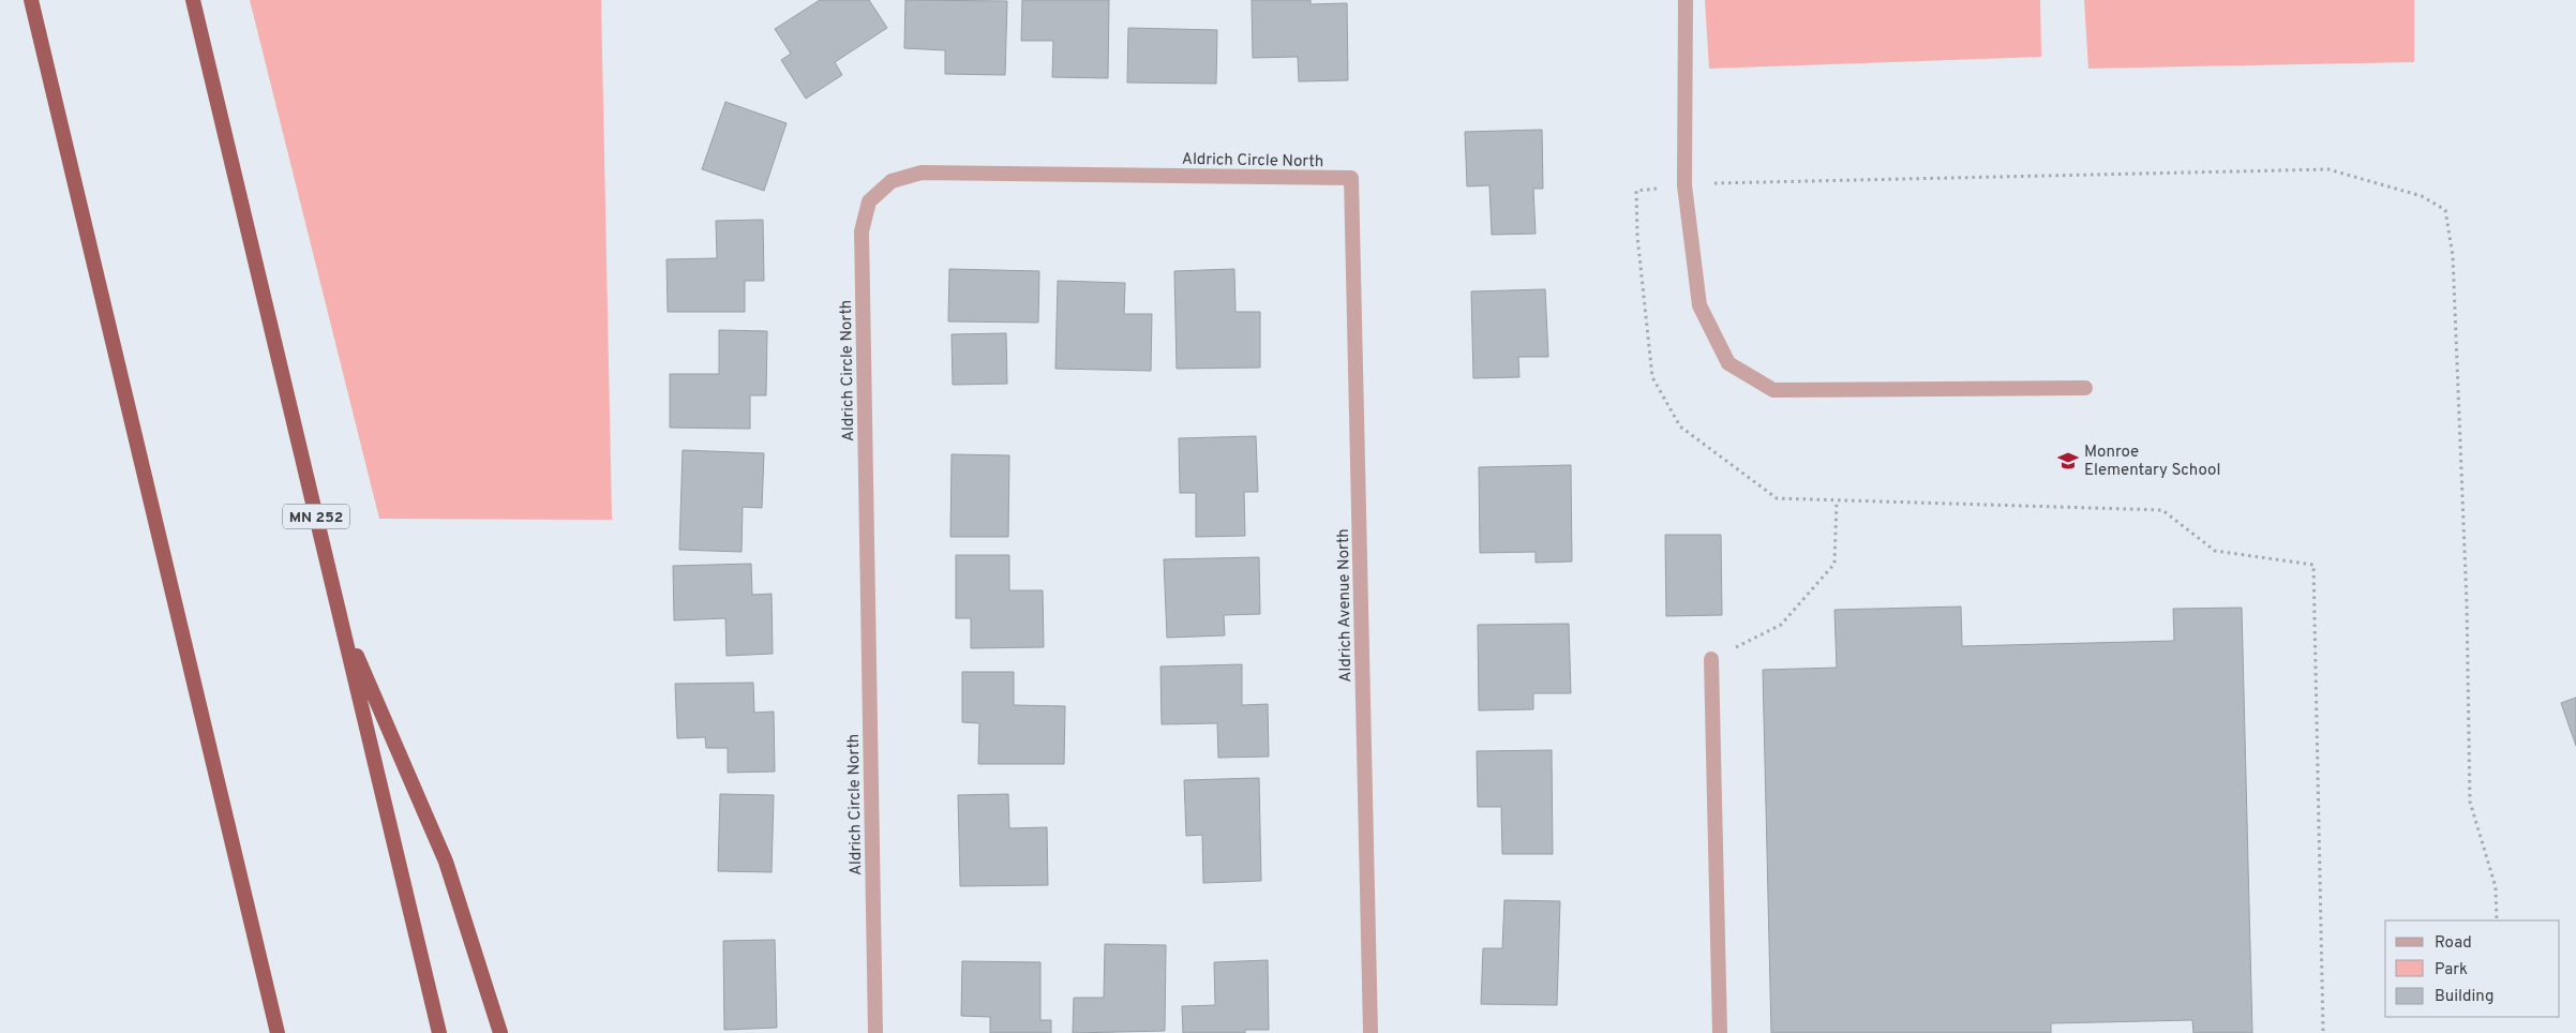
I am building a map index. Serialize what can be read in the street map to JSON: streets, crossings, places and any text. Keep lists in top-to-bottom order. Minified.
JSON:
{"streets":{"highway":["MN 252"],"street":["Aldrich Circle North","Aldrich Avenue North"]},"crossings":[["Aldrich Circle North","Aldrich Avenue North"]],"places":{"school or university":["Monroe Elementary School"]},"legend":["Road","Park","Building"]}
